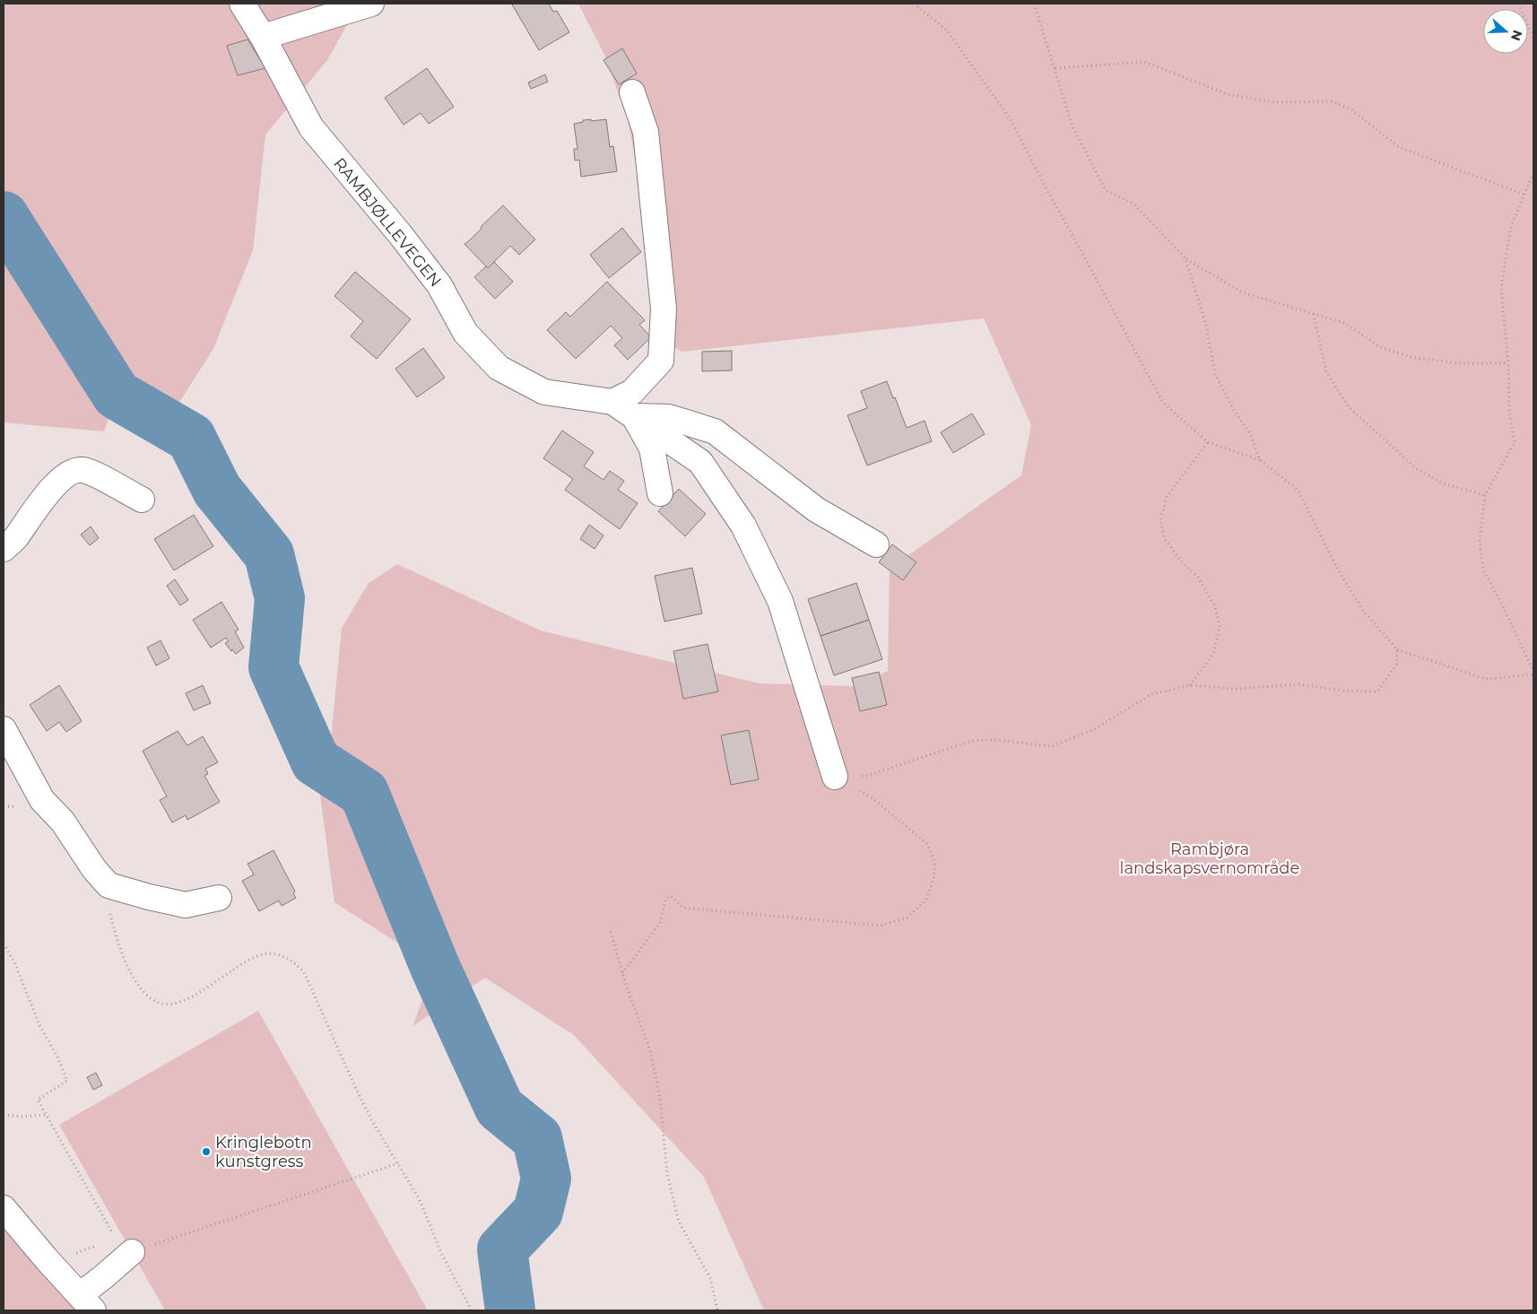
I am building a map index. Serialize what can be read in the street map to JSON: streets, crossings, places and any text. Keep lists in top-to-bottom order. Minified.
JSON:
{"streets":{"street":["RAMBJØLLEVEGEN"]},"parks":["Rambjøra landskapsvernområde"],"places":["Kringlebotn kunstgress"],"north":"right"}
